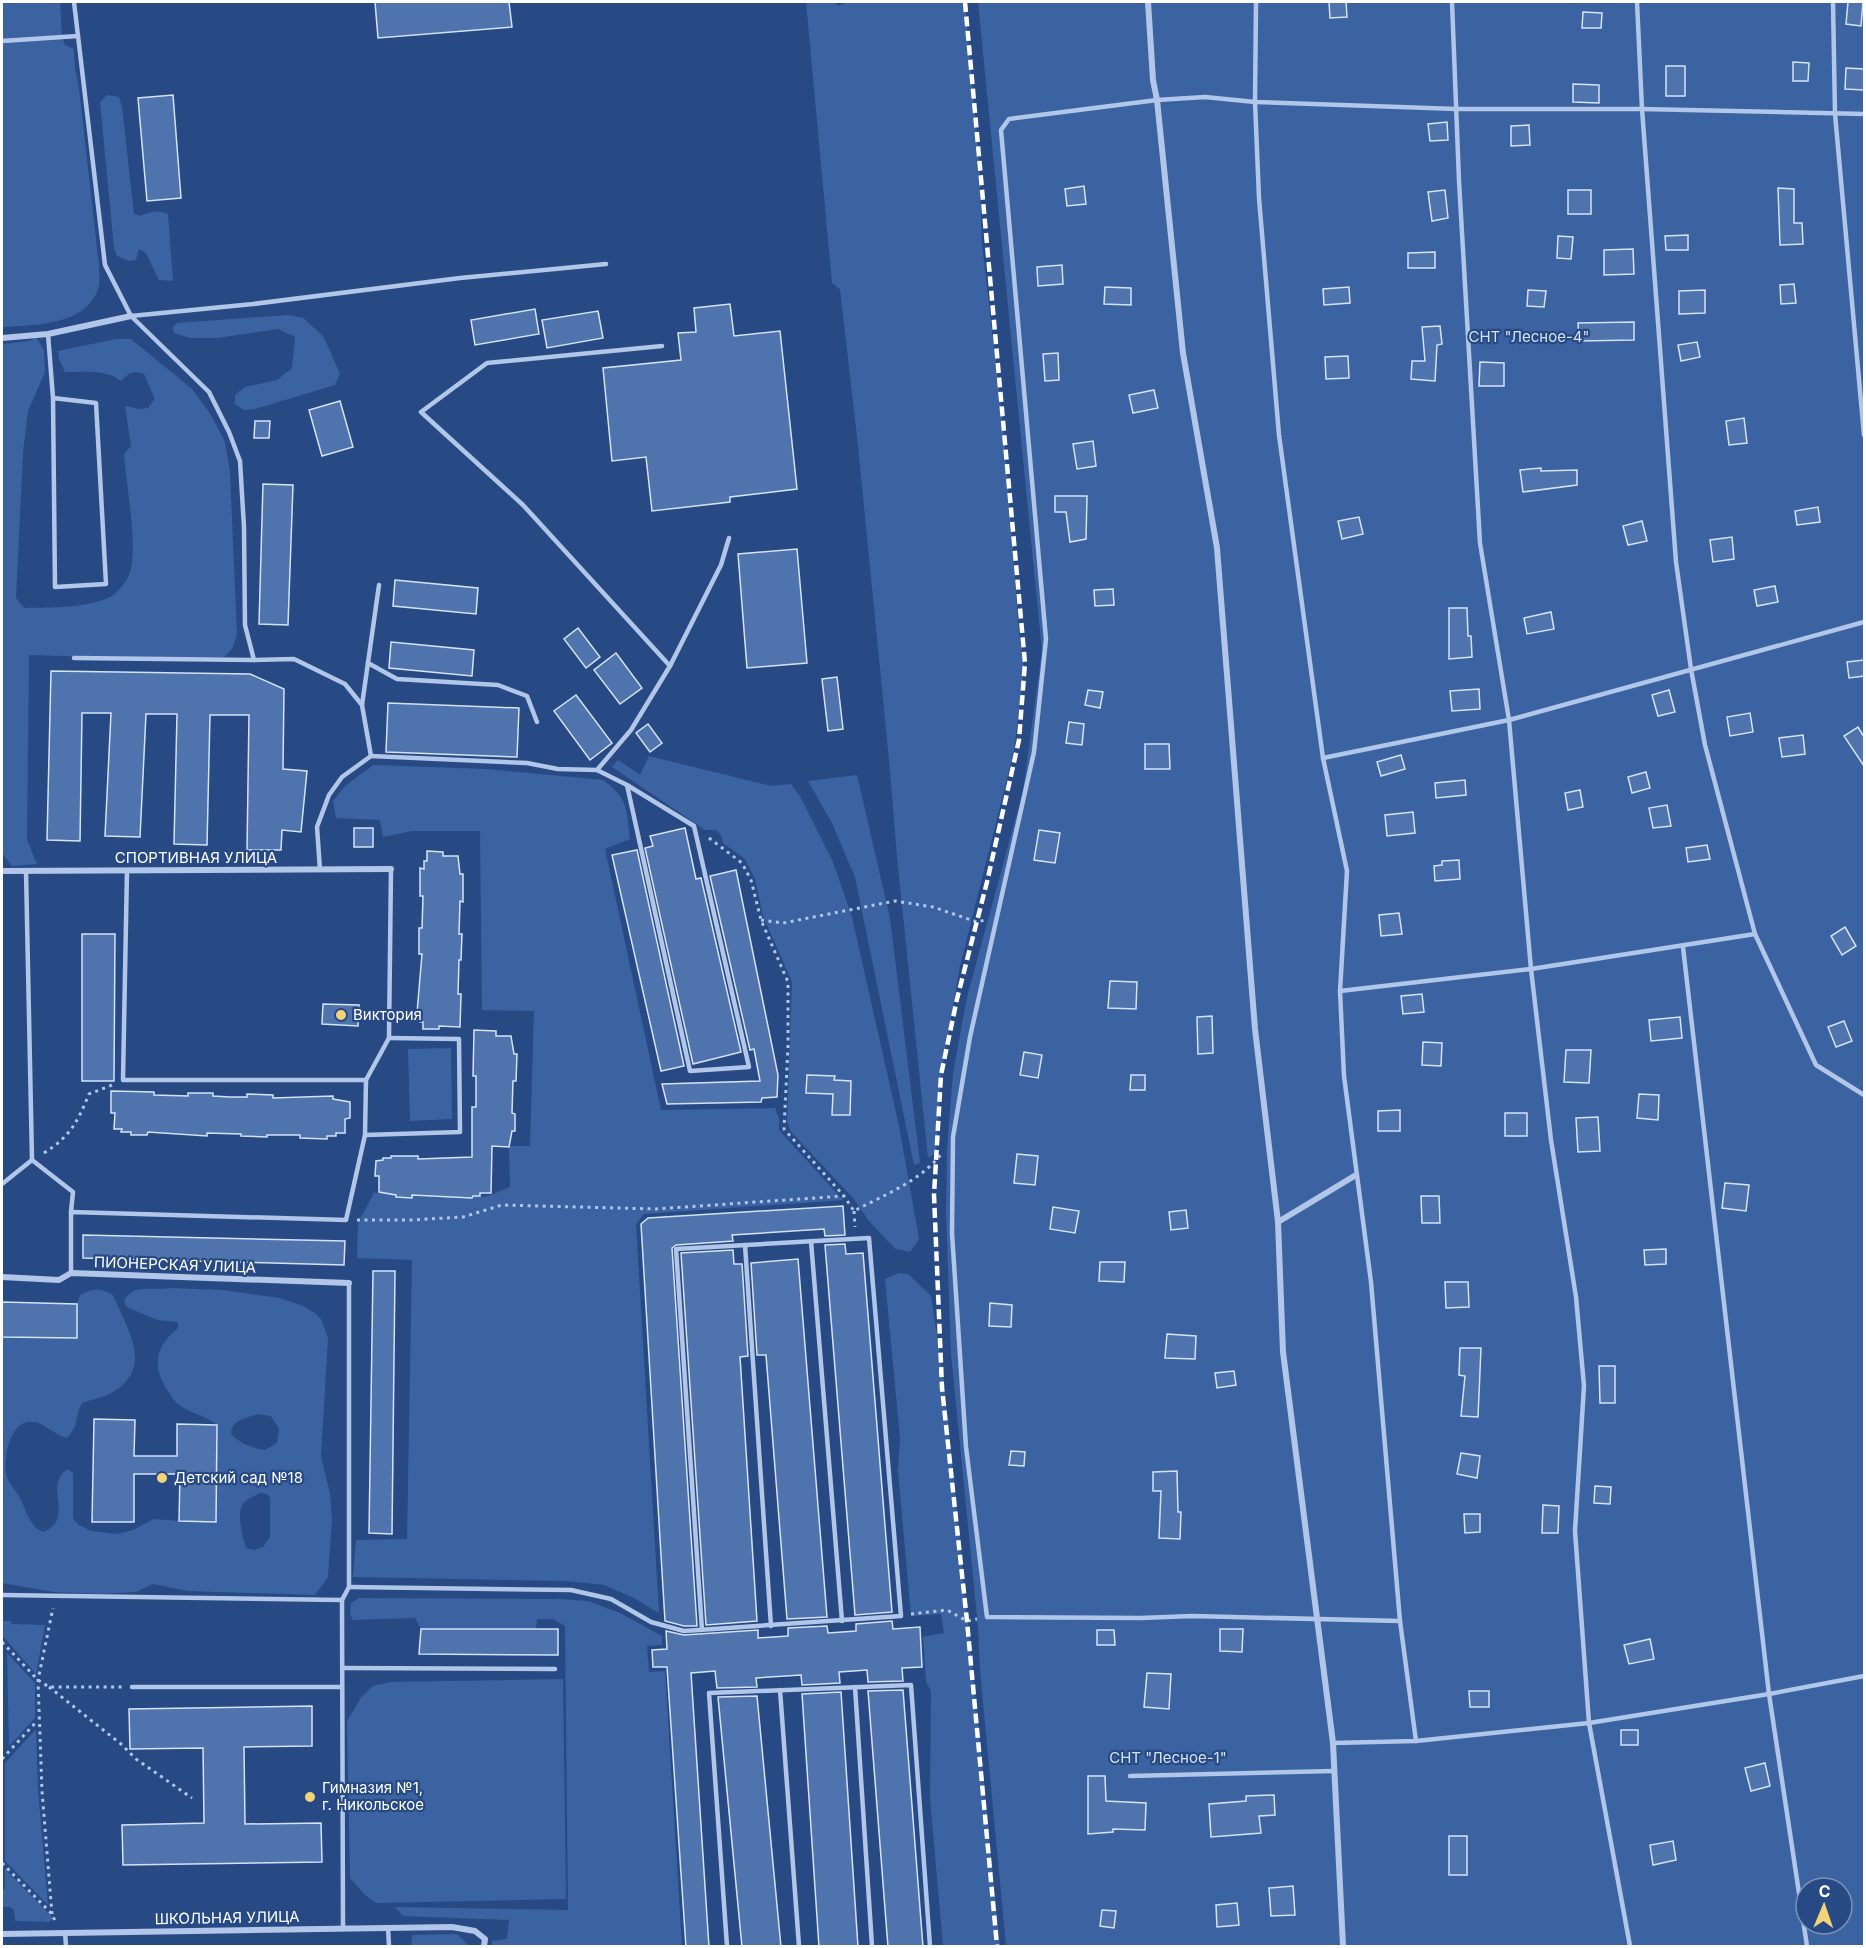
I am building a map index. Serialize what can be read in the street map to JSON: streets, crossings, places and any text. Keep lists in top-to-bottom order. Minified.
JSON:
{"streets":{"street":["СПОРТИВНАЯ УЛИЦА","ПИОНЕРСКАЯ УЛИЦА","ШКОЛЬНАЯ УЛИЦА"]},"parks":["СНТ \"Лесное-4\"","СНТ \"Лесное-1\""],"places":["Виктория","Детский сад №18","Гимназия №1, г. Никольское"],"north":"top"}
